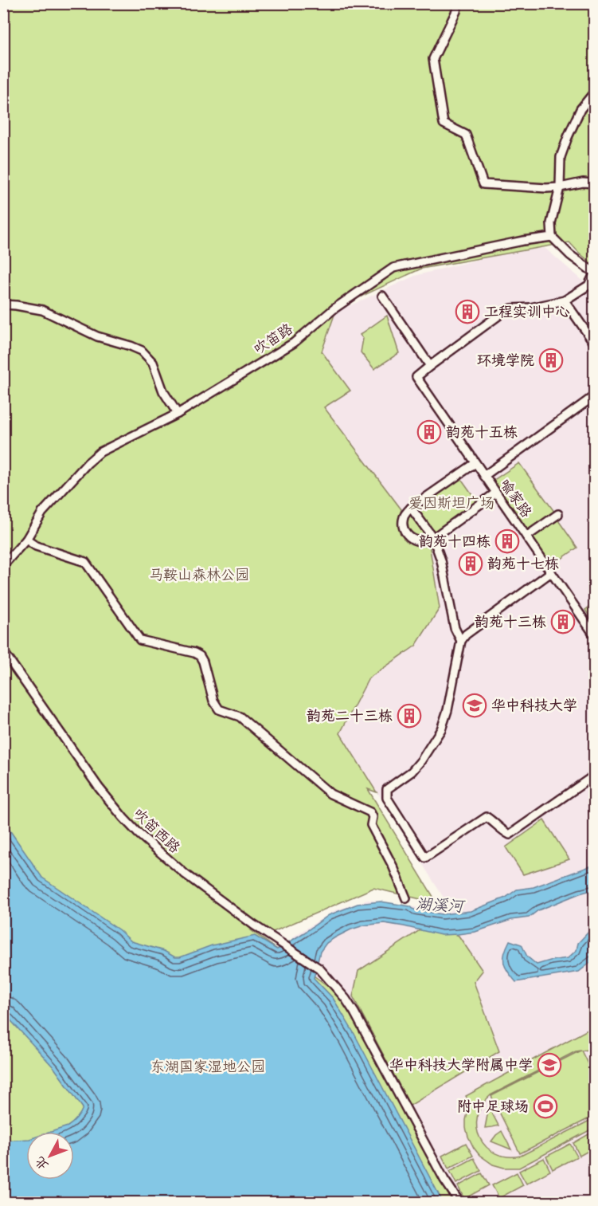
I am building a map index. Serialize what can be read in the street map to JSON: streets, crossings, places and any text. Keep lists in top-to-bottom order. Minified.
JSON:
{"streets":{"street":["吹笛路","喻家路","吹笛西路"]},"water":["湖溪河"],"parks":["爱因斯坦广场","马鞍山森林公园","东湖国家湿地公园"],"places":{"building":["工程实训中心","环境学院","韵苑十五栋","韵苑十四栋","韵苑十七栋","韵苑十三栋","韵苑二十三栋"],"school or university":["华中科技大学","华中科技大学附属中学"],"sports":["附中足球场"]},"north":"bottom left"}
